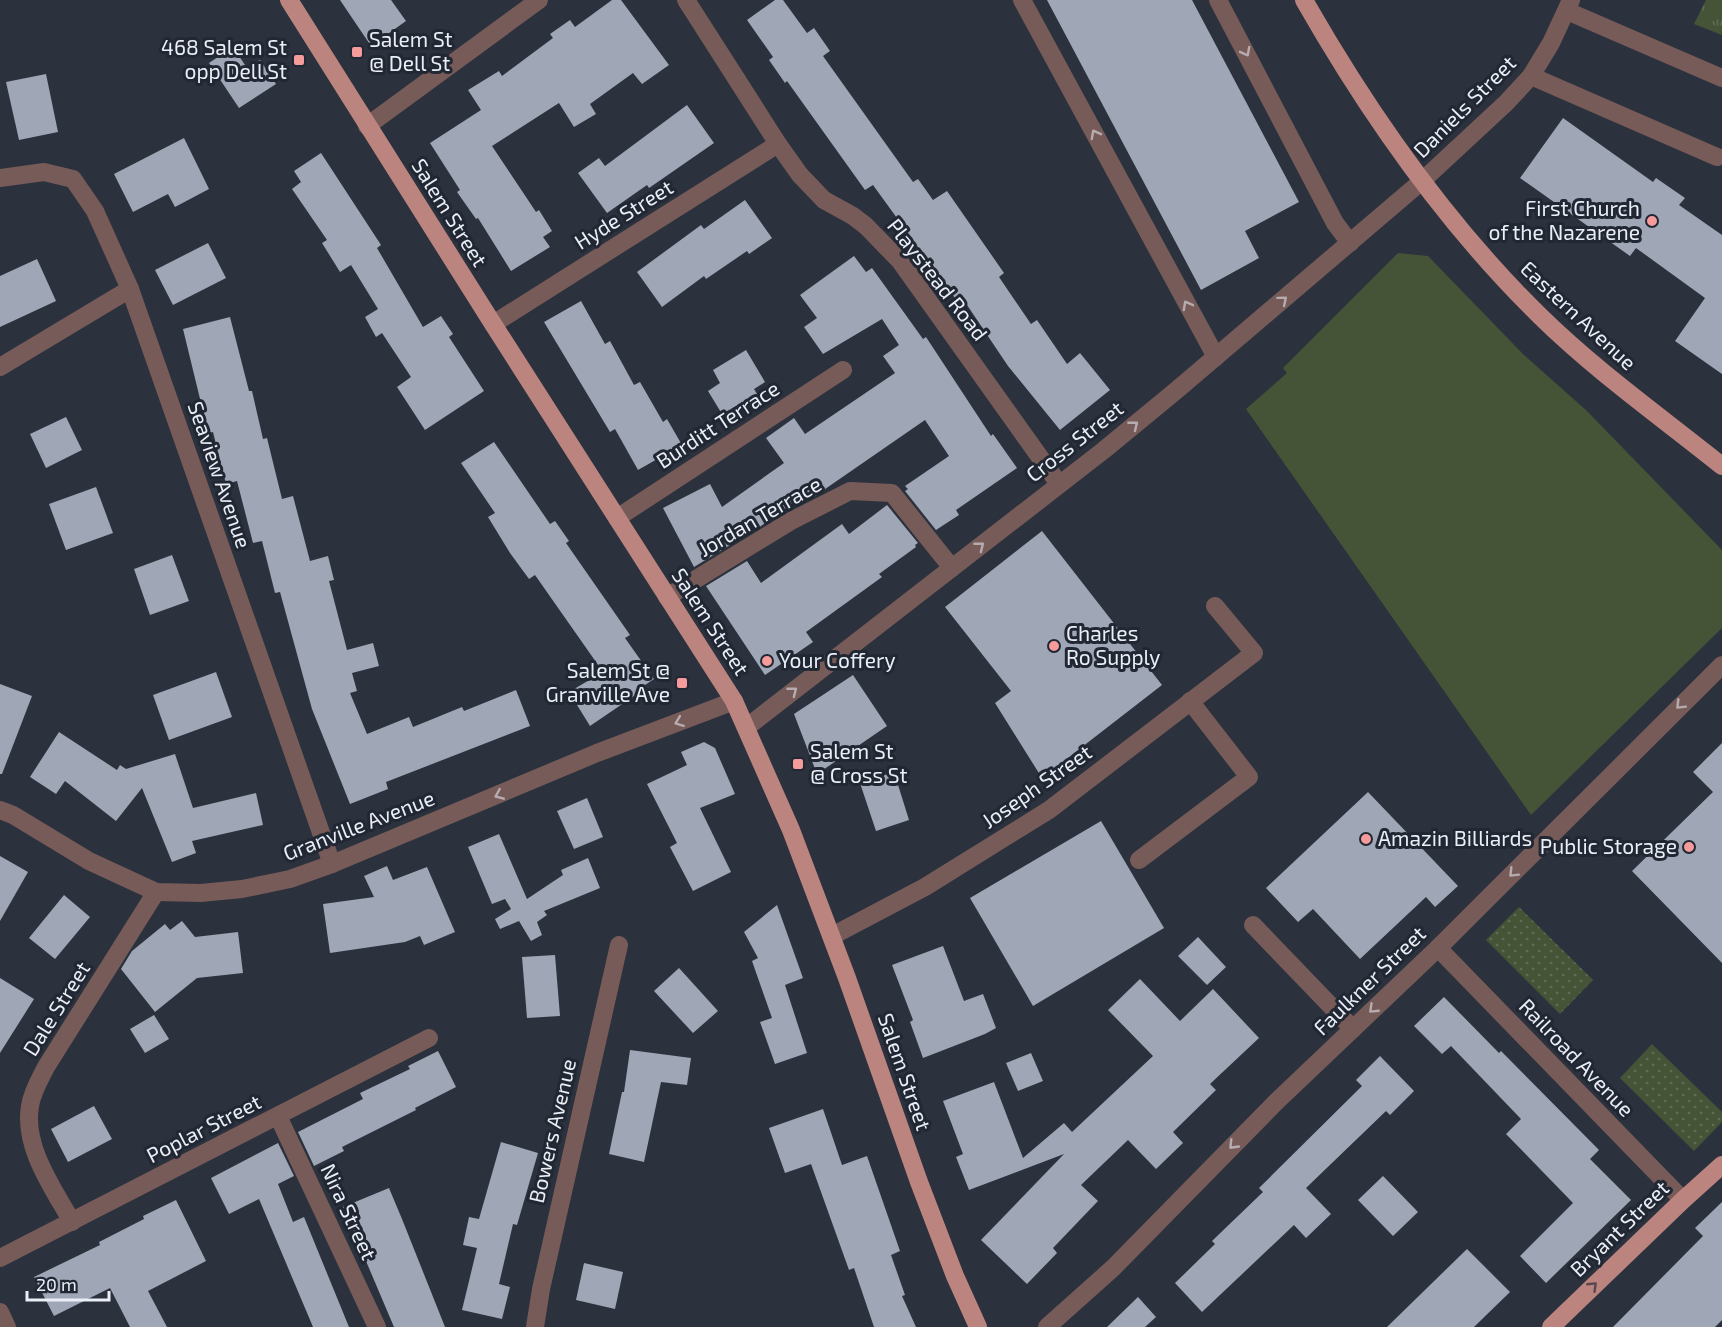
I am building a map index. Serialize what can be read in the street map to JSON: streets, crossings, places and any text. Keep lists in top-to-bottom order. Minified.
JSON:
{"streets":{"main road":["Salem Street","Eastern Avenue","Bryant Street"],"street":["Daniels Street","Hyde Street","Playstead Road","Burditt Terrace","Cross Street","Seaview Avenue","Jordan Terrace","Joseph Street","Granville Avenue","Faulkner Street","Dale Street","Railroad Avenue","Poplar Street","Bowers Avenue","Nira Street"]},"crossings":[["Daniels Street","Eastern Avenue"],["Daniels Street","Cross Street"],["Salem Street","Hyde Street"],["Salem Street","Burditt Terrace"],["Salem Street","Cross Street"],["Salem Street","Jordan Terrace"],["Salem Street","Joseph Street"],["Salem Street","Granville Avenue"],["Hyde Street","Playstead Road"],["Playstead Road","Cross Street"],["Eastern Avenue","Cross Street"],["Cross Street","Jordan Terrace"],["Seaview Avenue","Granville Avenue"],["Granville Avenue","Dale Street"],["Faulkner Street","Railroad Avenue"],["Dale Street","Poplar Street"],["Railroad Avenue","Bryant Street"],["Poplar Street","Nira Street"]],"one_way":["Cross Street","Granville Avenue","Faulkner Street","Bryant Street"],"places":{"transit":["Salem St @ Dell St","468 Salem St opp Dell St","Salem St @ Granville Ave","Salem St @ Cross St"],"other":["First Church of the Nazarene","Charles Ro Supply","Your Coffery","Amazin Billiards","Public Storage"]},"scale_bar":"20 m"}
